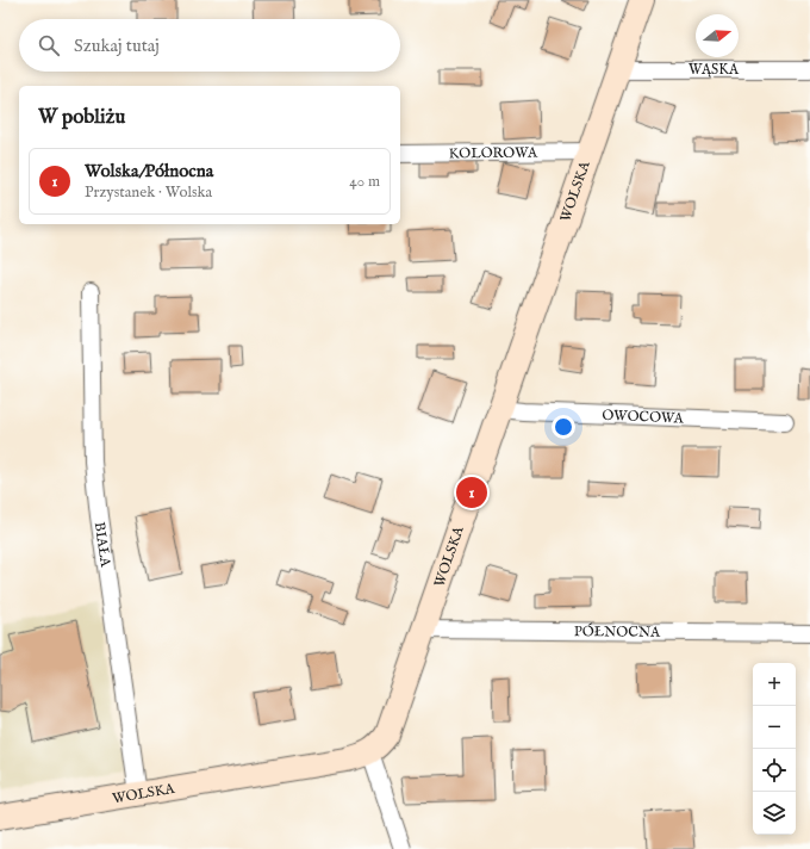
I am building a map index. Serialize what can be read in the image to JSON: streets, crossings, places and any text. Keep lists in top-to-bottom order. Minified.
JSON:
{"streets":{"street":["WĄSKA","KOLOROWA","WOLSKA","OWOCOWA","BIAŁA","PÓŁNOCNA"]},"crossings":[["WĄSKA","WOLSKA"],["KOLOROWA","WOLSKA"],["WOLSKA","OWOCOWA"],["WOLSKA","BIAŁA"],["WOLSKA","PÓŁNOCNA"]],"north":"right","page":{"search":"Szukaj tutaj","heading":"W pobliżu","list":[{"mark":"1","name":"Wolska/Północna","note":"Przystanek · Wolska","value":"40 m"}],"pins":"1","map_buttons":["+","−"]}}
